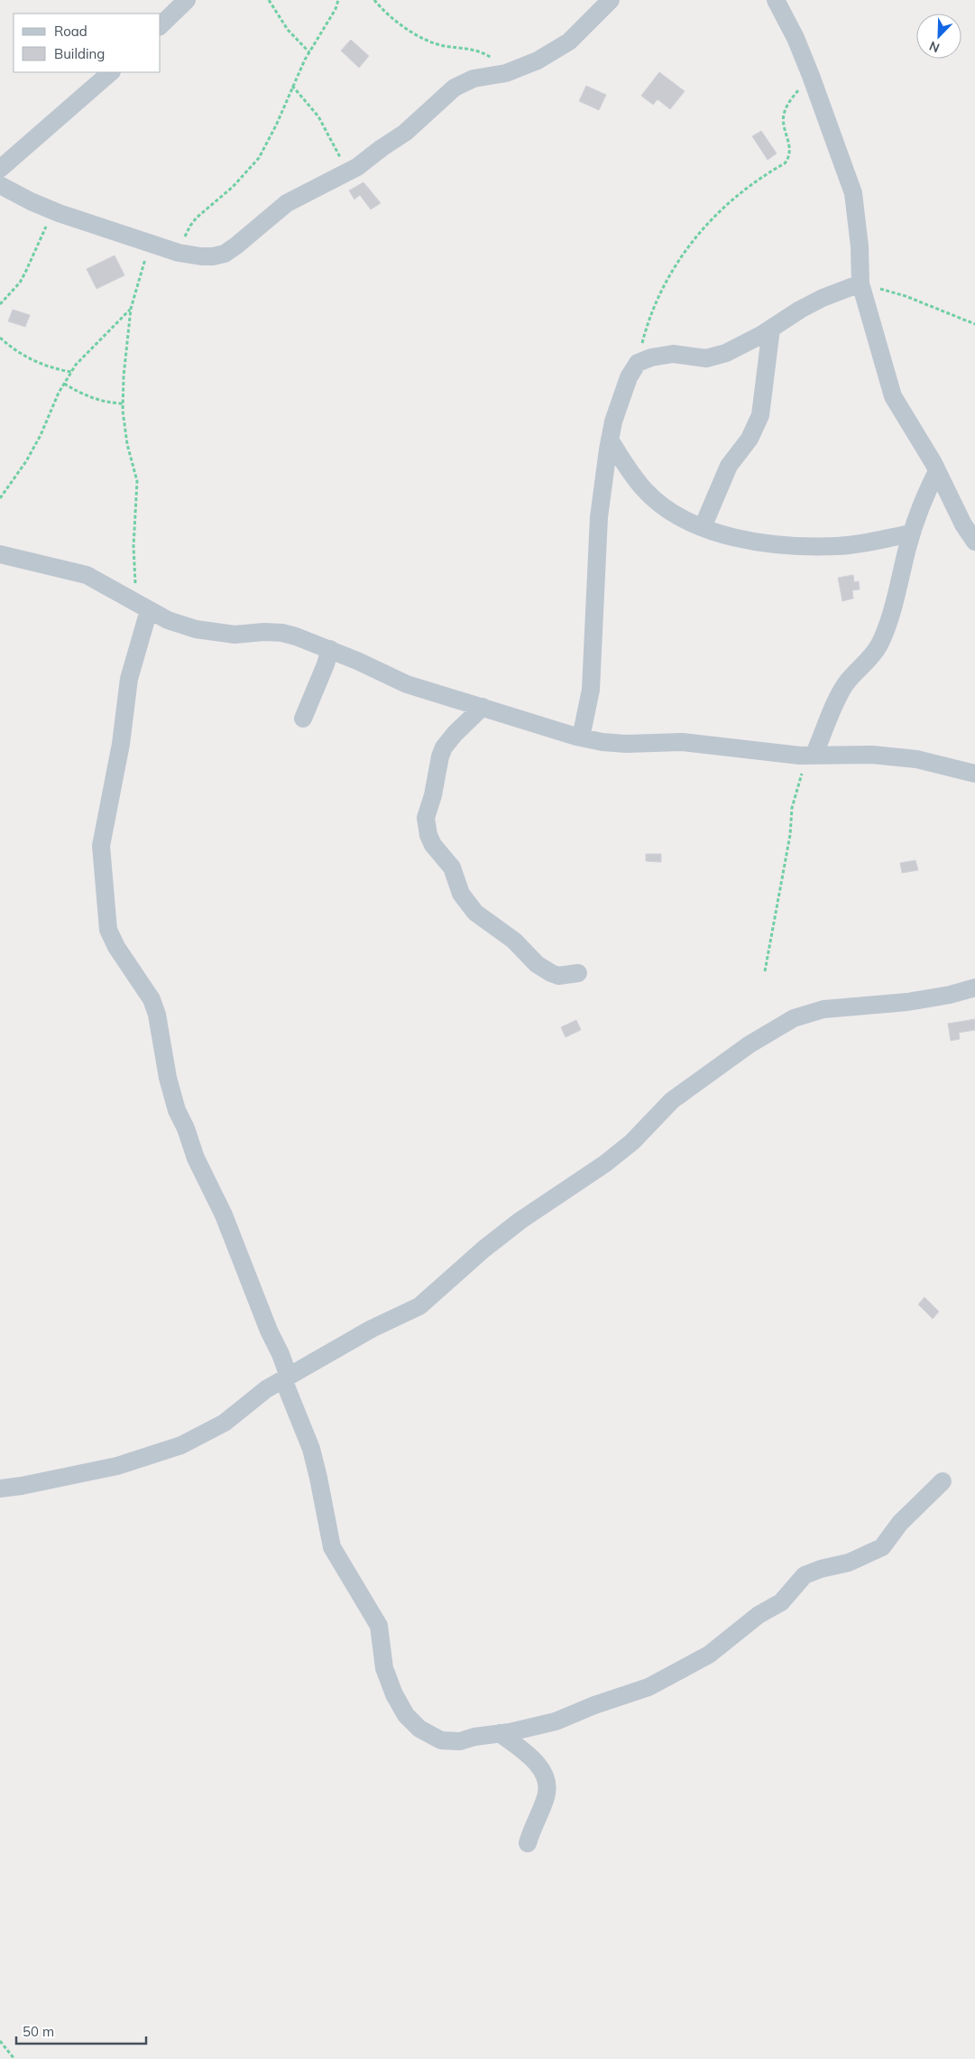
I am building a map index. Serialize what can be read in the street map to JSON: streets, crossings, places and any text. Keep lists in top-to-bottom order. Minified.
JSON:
{"legend":["Road","Building"],"scale_bar":"50 m","north":"bottom left"}
